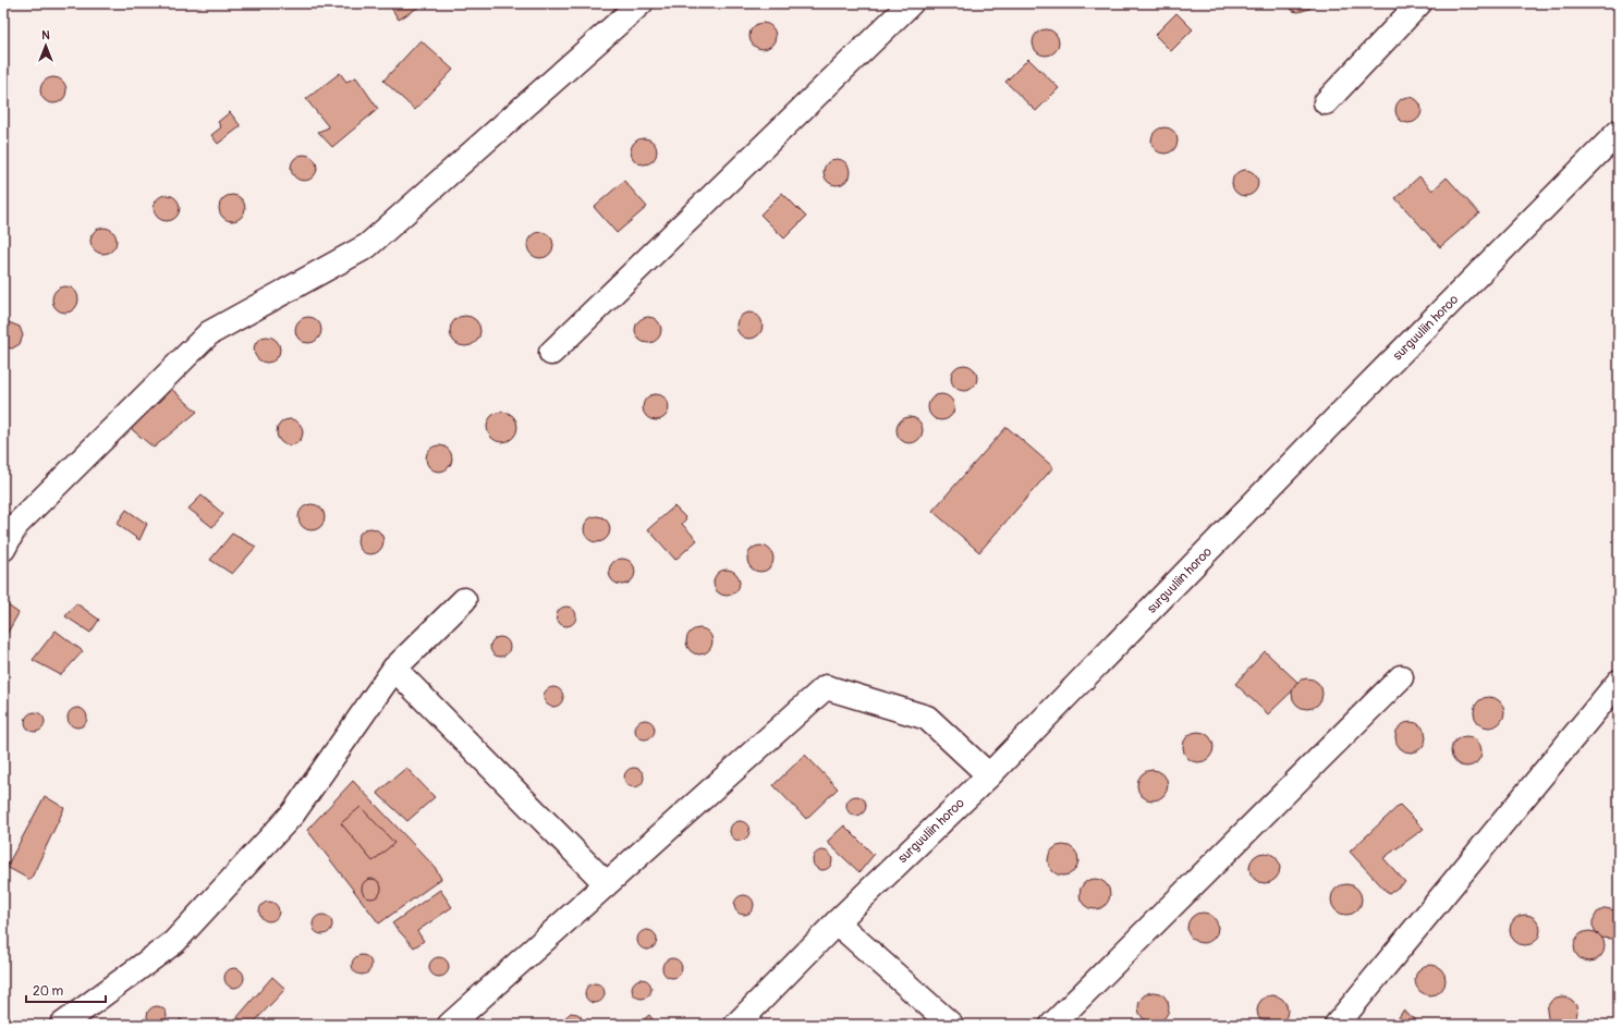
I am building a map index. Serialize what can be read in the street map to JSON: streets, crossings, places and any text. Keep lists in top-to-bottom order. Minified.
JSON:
{"streets":{"street":["surguuliin horoo"]},"scale_bar":"20 m","north":"top"}
